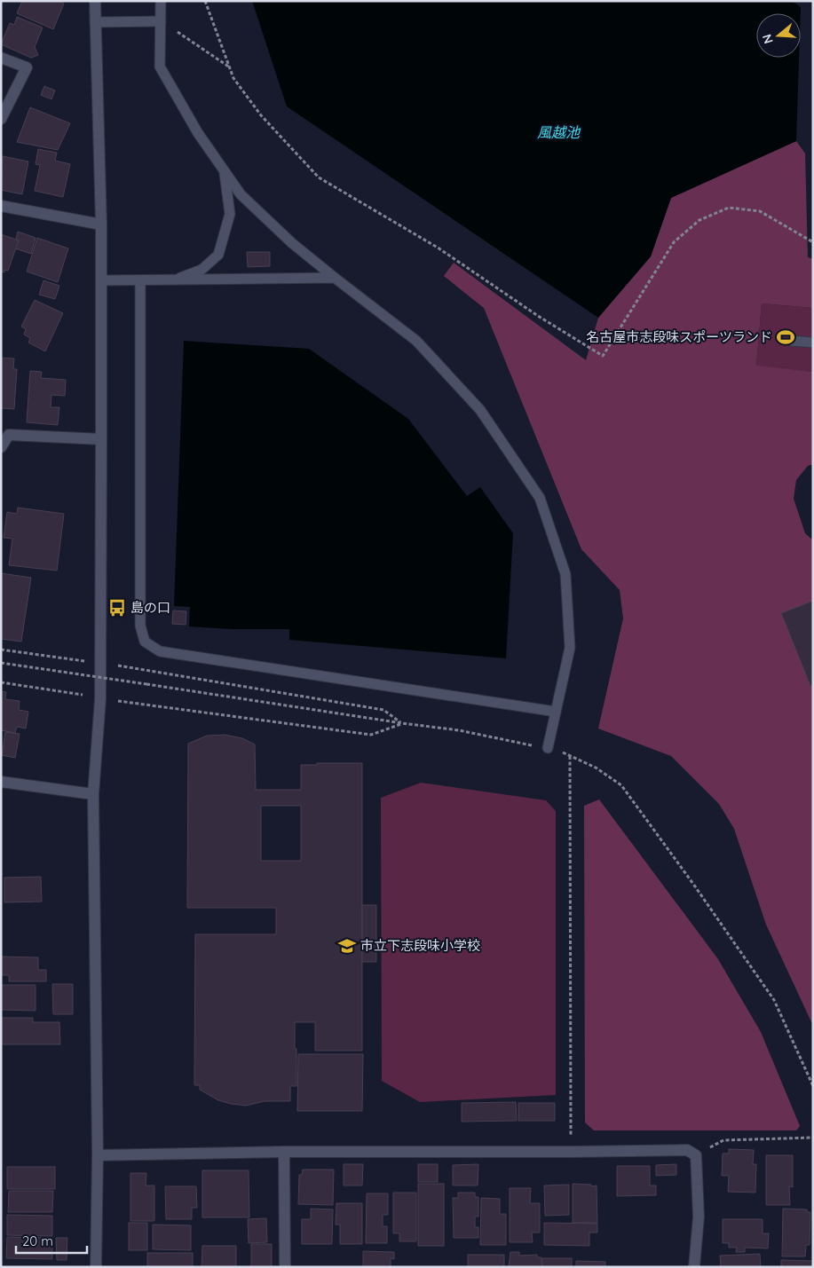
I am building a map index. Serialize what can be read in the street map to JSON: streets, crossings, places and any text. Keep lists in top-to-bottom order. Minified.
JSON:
{"water":["風越池"],"places":{"sports":["名古屋市志段味スポーツランド"],"bus stop":["島の口"],"school or university":["市立下志段味小学校"]},"scale_bar":"20 m","north":"left"}
